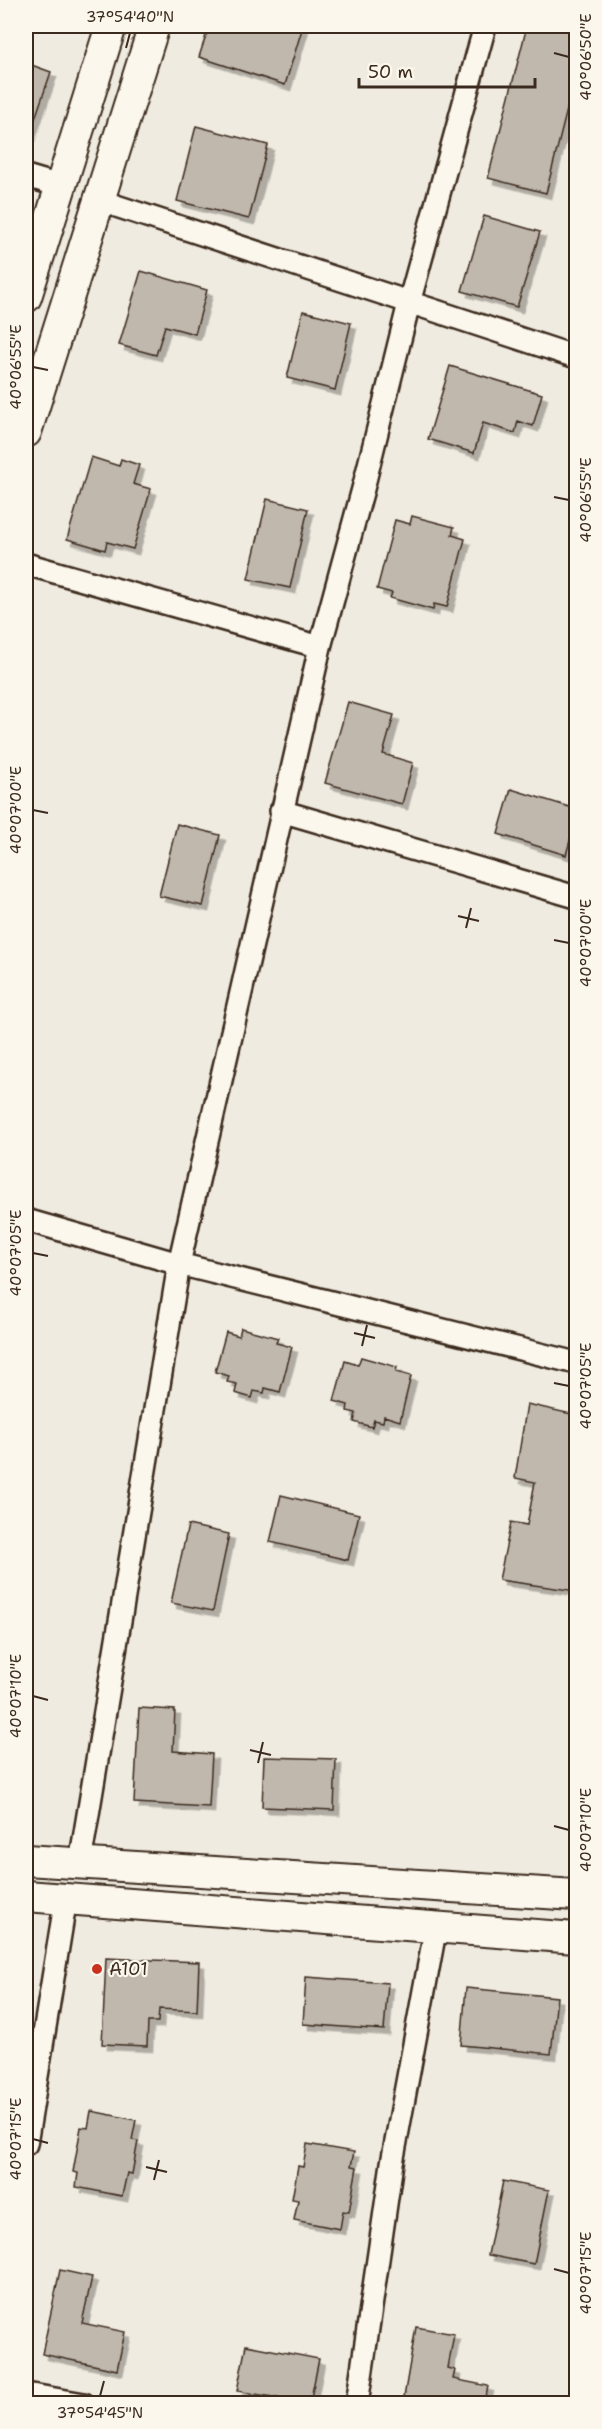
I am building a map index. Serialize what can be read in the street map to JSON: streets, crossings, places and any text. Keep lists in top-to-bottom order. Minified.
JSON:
{"places":["A101"],"scale_bar":"50 m","coordinates":["37°54'40\"N","40°06'50\"E","40°06'55\"E","40°07'00\"E","40°07'05\"E","40°07'10\"E","40°07'15\"E","37°54'45\"N"]}
